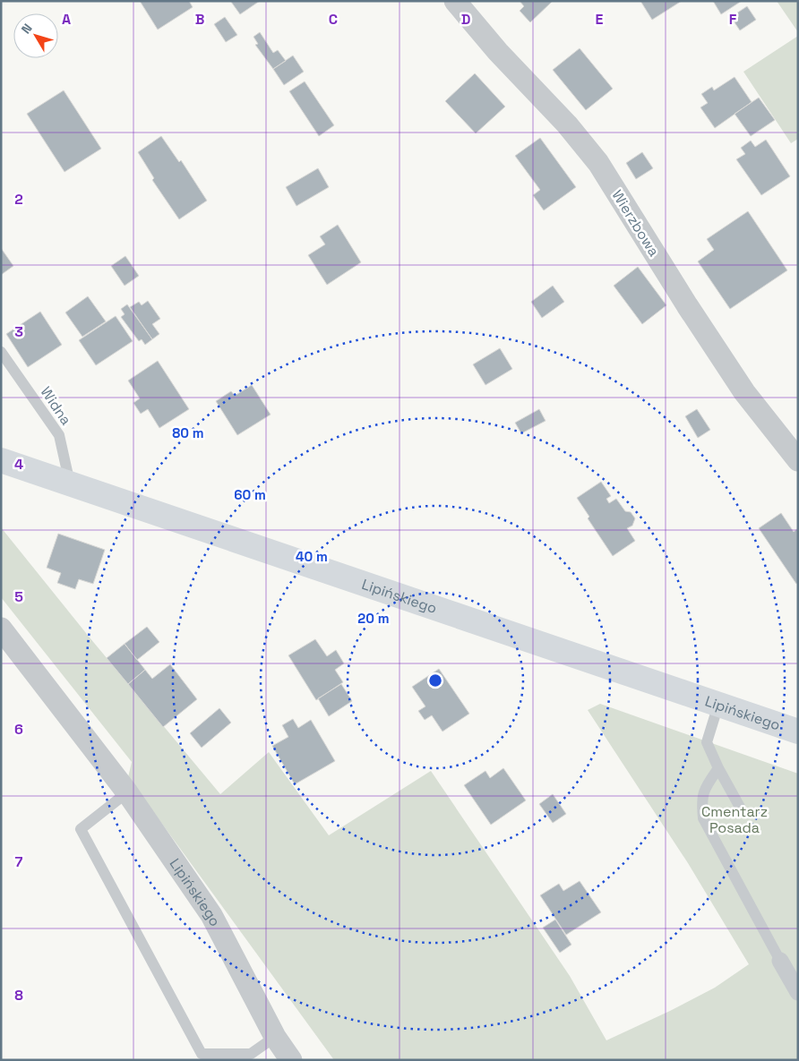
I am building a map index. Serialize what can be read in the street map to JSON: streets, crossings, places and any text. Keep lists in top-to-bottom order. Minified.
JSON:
{"streets":{"main road":["Lipińskiego"],"street":["Wierzbowa"],"lane":["Widna"]},"crossings":[["Widna","Lipińskiego"]],"parks":["Cmentarz Posada"],"north":"top left","grid":{"columns":["A","B","C","D","E","F"],"rows":["2","3","4","5","6","7","8"]},"rings":["80 m","60 m","40 m","20 m"]}
